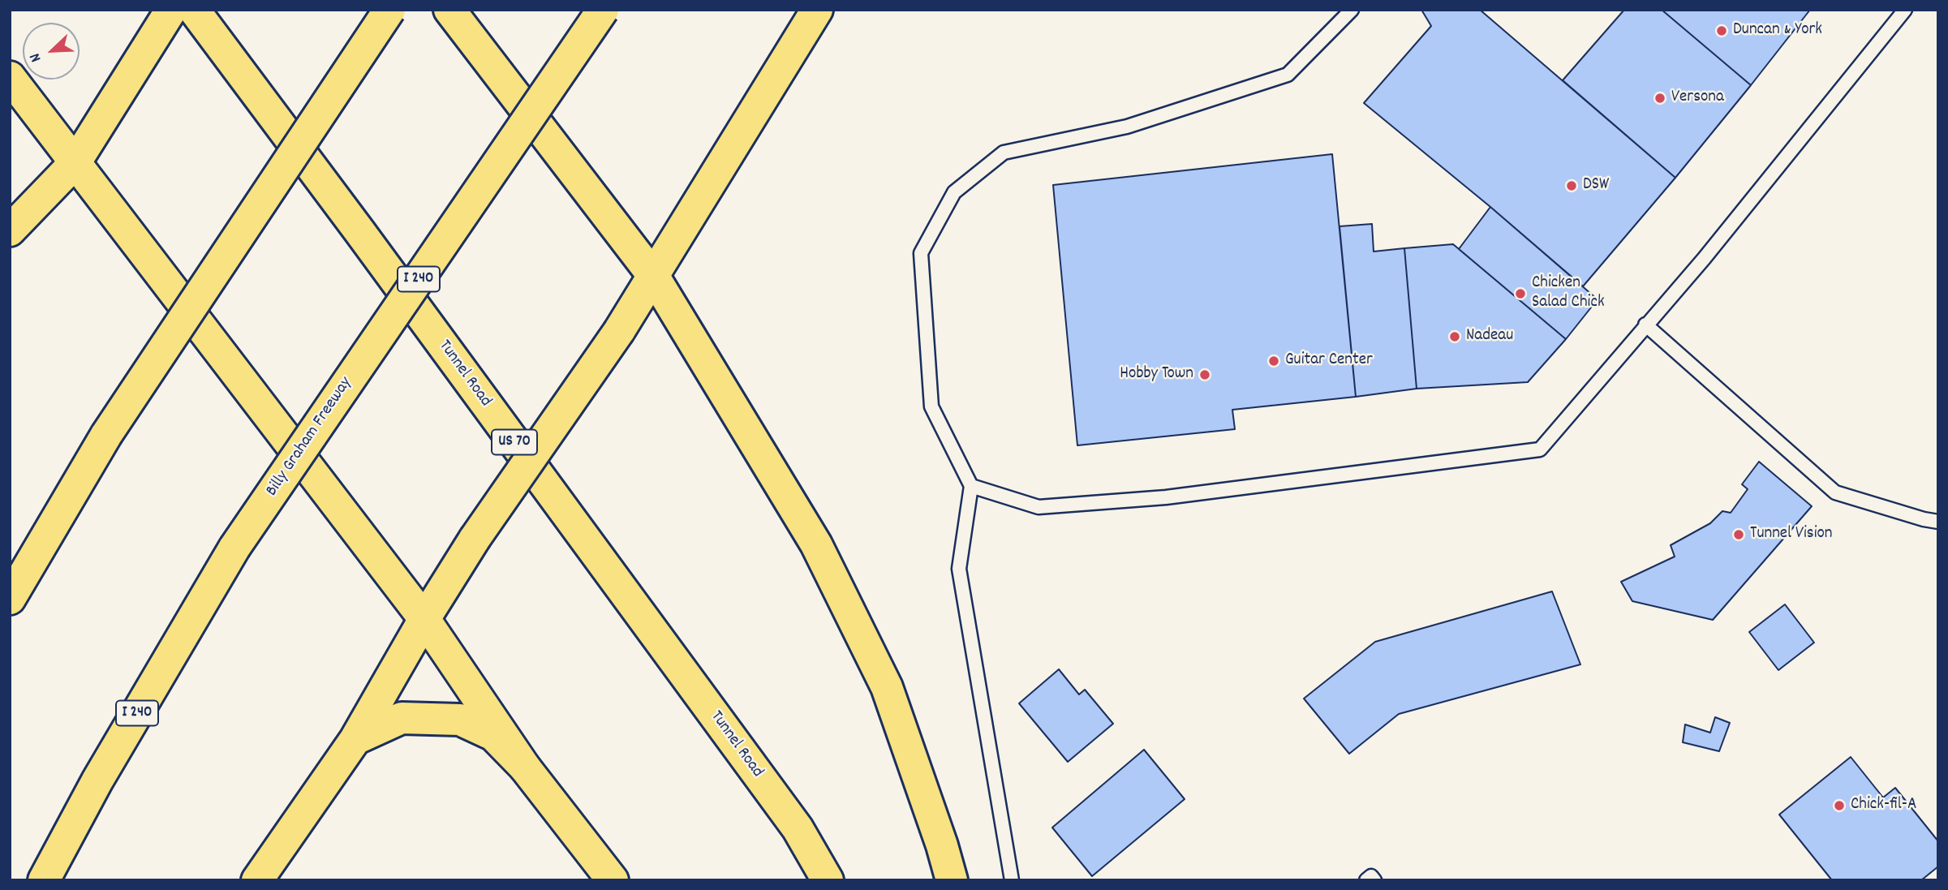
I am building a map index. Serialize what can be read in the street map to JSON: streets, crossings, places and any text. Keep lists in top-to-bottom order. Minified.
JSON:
{"streets":{"main road":["I 240","Tunnel Road","Billy Graham Freeway","US 70"]},"places":["Duncan & York","Versona","DSW","Chicken Salad Chick","Nadeau","Guitar Center","Hobby Town","Tunnel Vision","Chick-fil-A"],"north":"bottom left"}
